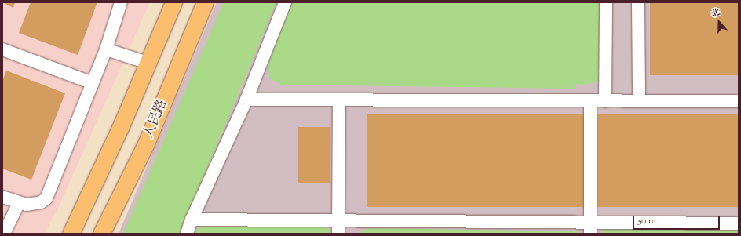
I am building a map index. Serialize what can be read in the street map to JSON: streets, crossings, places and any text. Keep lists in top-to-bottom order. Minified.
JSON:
{"streets":{"main road":["人民路"]},"scale_bar":"50 m","north":"top"}
